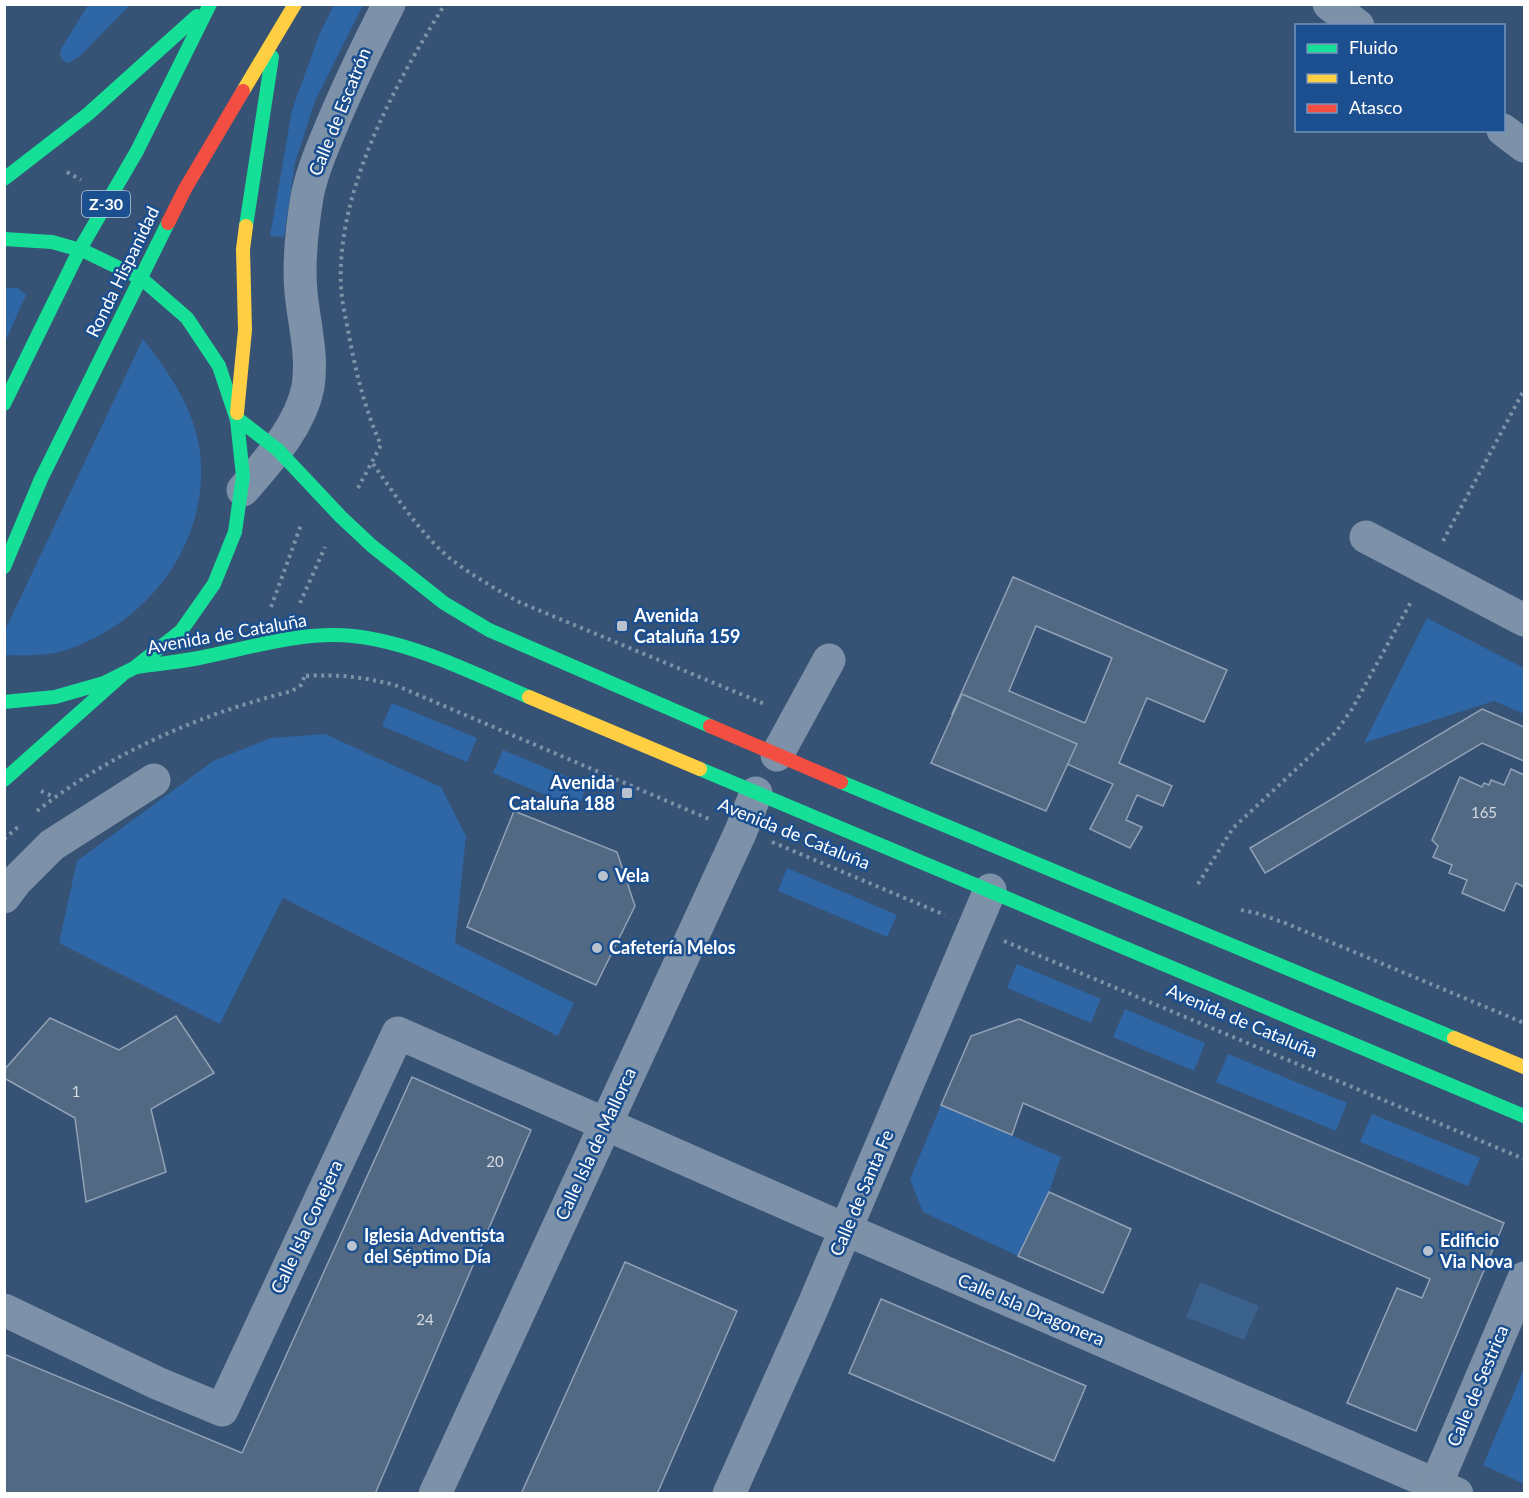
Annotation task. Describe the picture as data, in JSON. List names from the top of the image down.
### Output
{
  "streets": {
    "main road": ["Z-30", "Ronda Hispanidad", "Avenida de Cataluña"],
    "street": [
      "Calle de Escatrón",
      "Calle Isla de Mallorca",
      "Calle de Santa Fe",
      "Calle Isla Conejera",
      "Calle Isla Dragonera",
      "Calle de Sestrica"
    ]
  },
  "crossings": [
    ["Calle de Escatrón", "Avenida de Cataluña"],
    ["Z-30", "Avenida de Cataluña"],
    ["Ronda Hispanidad", "Avenida de Cataluña"],
    ["Avenida de Cataluña", "Calle Isla de Mallorca"],
    ["Avenida de Cataluña", "Calle de Santa Fe"],
    ["Calle Isla de Mallorca", "Calle Isla Conejera"],
    ["Calle Isla de Mallorca", "Calle Isla Dragonera"],
    ["Calle de Santa Fe", "Calle Isla Dragonera"],
    ["Calle Isla Conejera", "Calle Isla Dragonera"],
    ["Calle Isla Dragonera", "Calle de Sestrica"]
  ],
  "places": {
    "transit": ["Avenida Cataluña 159", "Avenida Cataluña 188"],
    "other": [
      "Vela",
      "Cafetería Melos",
      "Iglesia Adventista del Séptimo Día",
      "Edificio Via Nova"
    ]
  },
  "house_numbers": [
    "165",
    "1",
    "20",
    "24"
  ],
  "legend": ["Fluido", "Lento", "Atasco"]
}
